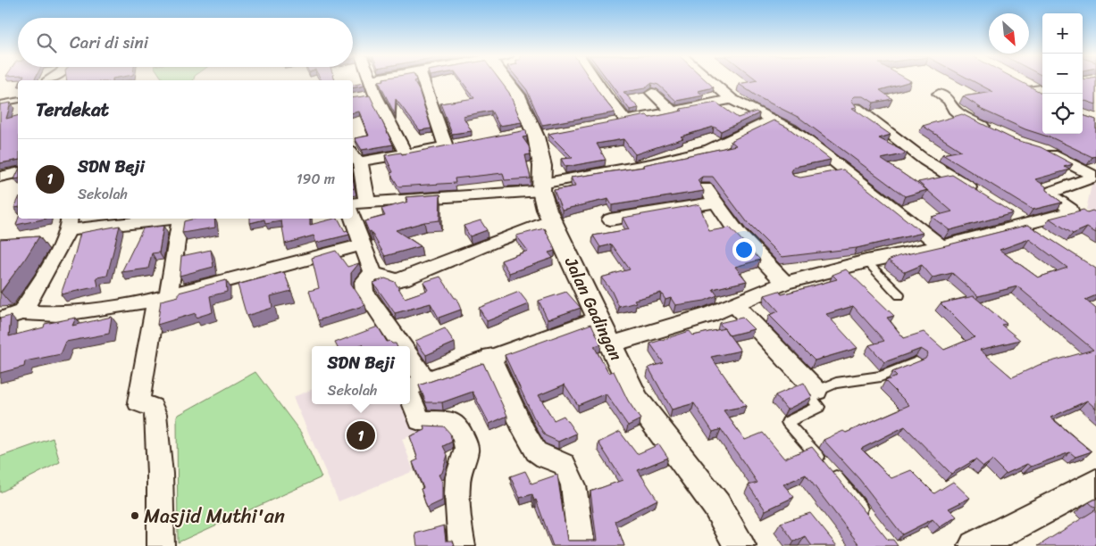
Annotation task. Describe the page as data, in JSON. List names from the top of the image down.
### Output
{
  "streets": {
    "street": ["Jalan Gadingan"]
  },
  "places": ["Masjid Muthi'an"],
  "north": "bottom right",
  "page": {
    "map_buttons": ["+", "−"],
    "search": "Cari di sini",
    "heading": "Terdekat",
    "list": [
      {
        "mark": "1",
        "name": "SDN Beji",
        "note": "Sekolah",
        "value": "190 m"
      }
    ],
    "popup": ["SDN Beji", "Sekolah"],
    "pins": "1"
  }
}
